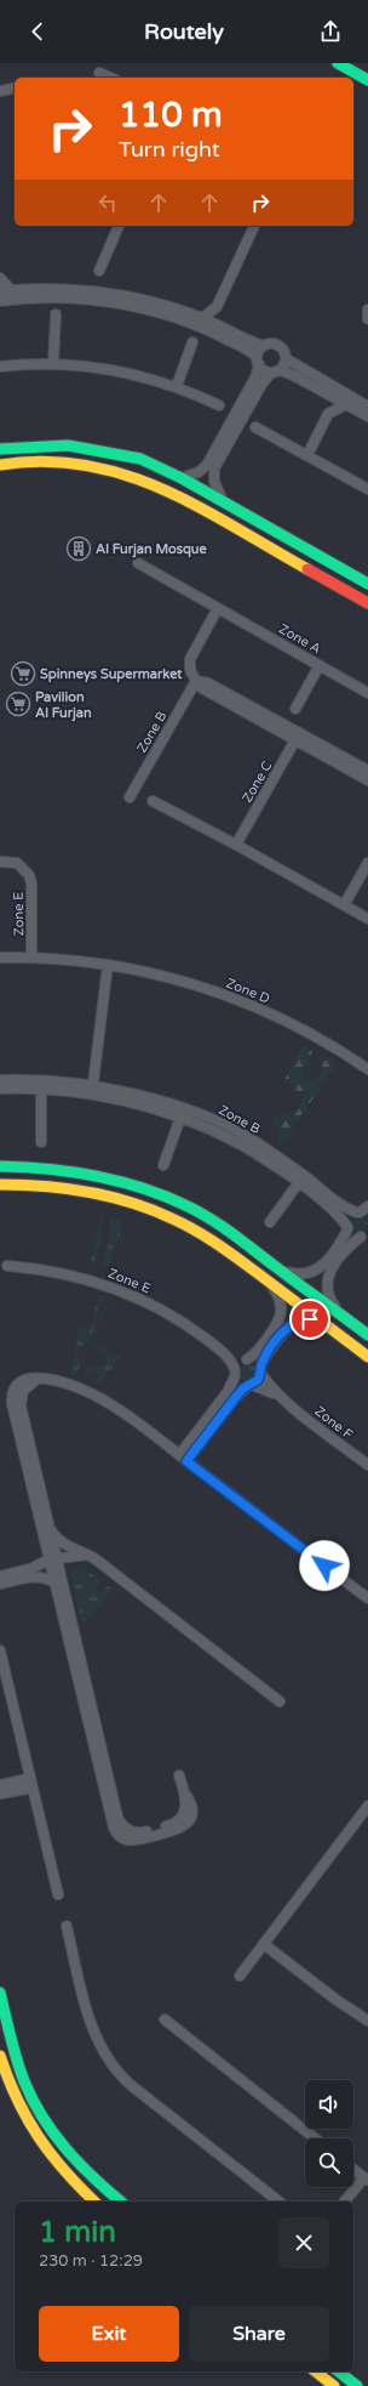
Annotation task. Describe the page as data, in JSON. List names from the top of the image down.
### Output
{
  "streets": {
    "street": [
      "Zone A",
      "Zone B",
      "Zone C",
      "Zone E",
      "Zone D",
      "Zone F"
    ]
  },
  "crossings": [
    ["Zone E", "Zone D"]
  ],
  "places": {
    "building": ["Al Furjan Mosque"],
    "supermarket": ["Spinneys Supermarket", "Pavilion Al Furjan"]
  },
  "page": {
    "header": "Routely",
    "turn": ["110 m", "Turn right"],
    "heading": ["1 min", "230 m · 12:29"],
    "buttons": ["Exit", "Share"]
  }
}
